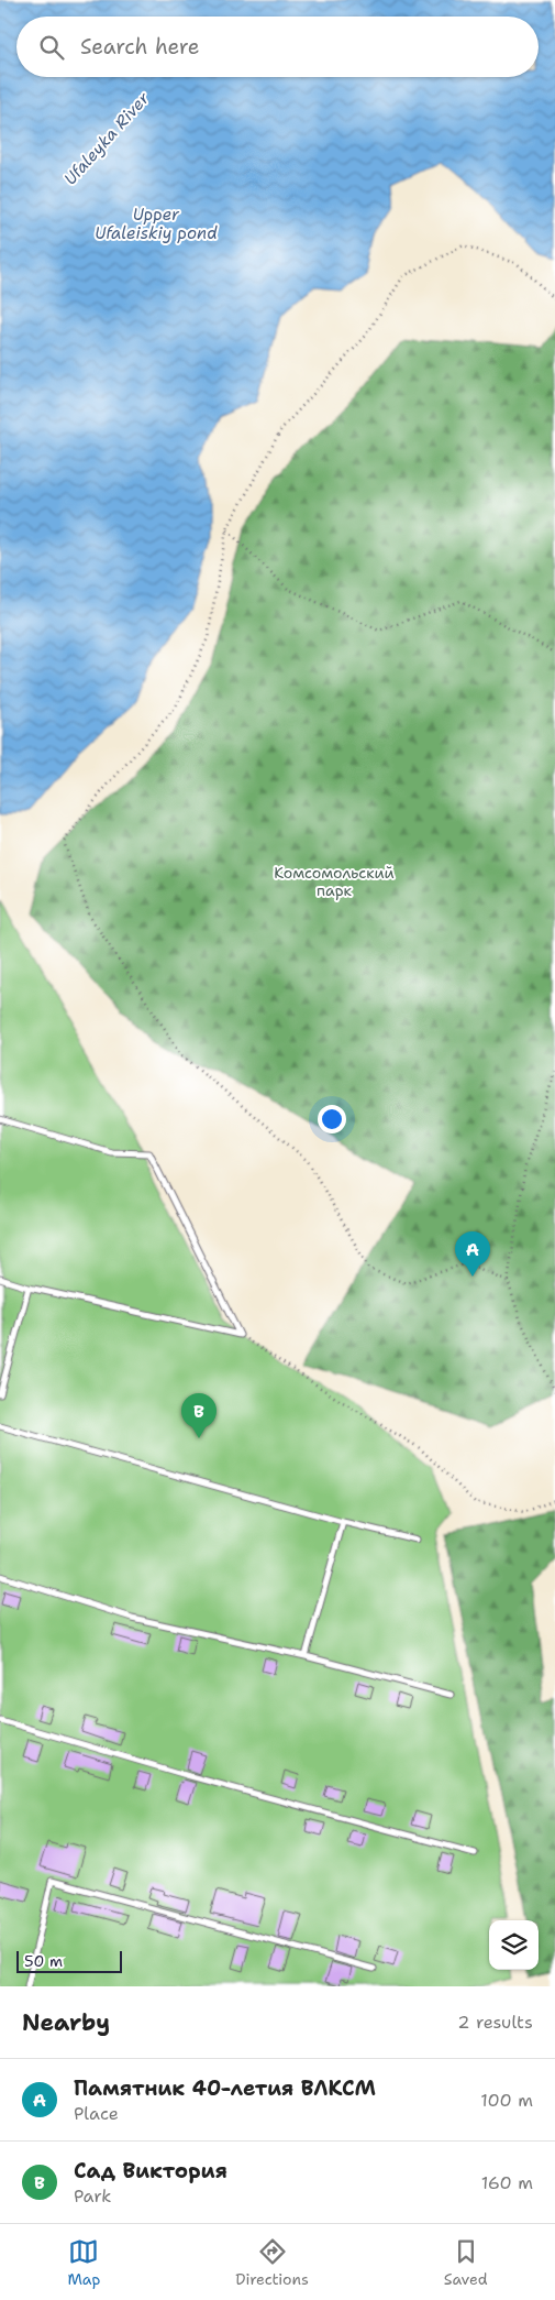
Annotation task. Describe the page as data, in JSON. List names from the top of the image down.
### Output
{
  "water": ["Ufaleyka River", "Upper Ufaleiskiy pond"],
  "parks": ["Комсомольский парк"],
  "scale_bar": "50 m",
  "page": {
    "search": "Search here",
    "pins": ["A", "B"],
    "scale": "50 m",
    "heading": ["Nearby", "2 results"],
    "list": [
      {
        "mark": "A",
        "name": "Памятник 40-летия ВЛКСМ",
        "note": "Place",
        "value": "100 m"
      },
      {
        "mark": "B",
        "name": "Сад Виктория",
        "note": "Park",
        "value": "160 m"
      }
    ],
    "nav": ["Map", "Directions", "Saved"]
  }
}
